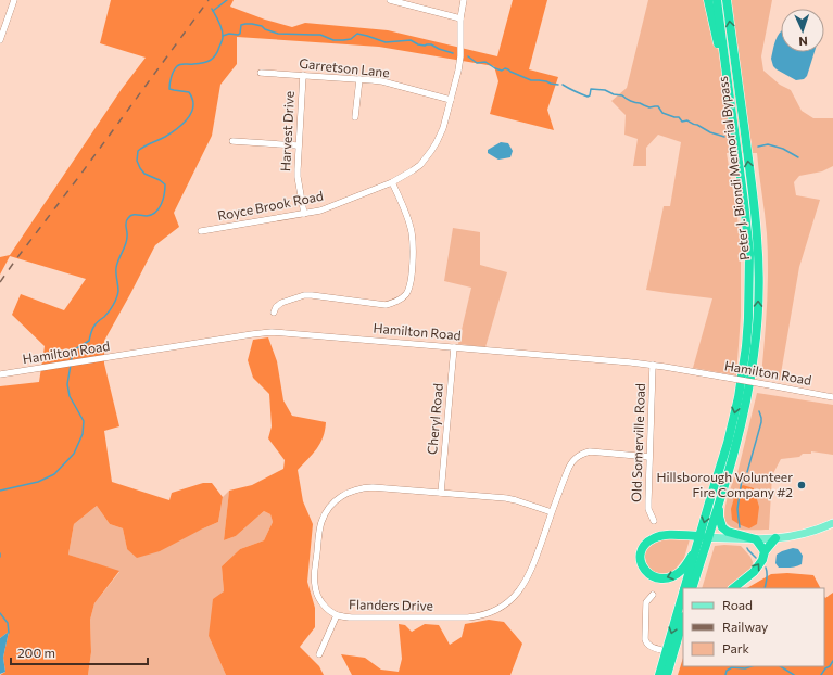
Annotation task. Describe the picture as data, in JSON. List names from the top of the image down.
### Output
{
  "streets": {
    "highway": ["Peter J. Biondi Memorial Bypass"],
    "street": [
      "Garretson Lane",
      "Harvest Drive",
      "Royce Brook Road",
      "Hamilton Road",
      "Cheryl Road",
      "Old Somerville Road",
      "Flanders Drive"
    ]
  },
  "crossings": [
    ["Garretson Lane", "Harvest Drive"],
    ["Garretson Lane", "Royce Brook Road"],
    ["Harvest Drive", "Royce Brook Road"],
    ["Hamilton Road", "Cheryl Road"],
    ["Hamilton Road", "Old Somerville Road"],
    ["Cheryl Road", "Flanders Drive"],
    ["Old Somerville Road", "Flanders Drive"]
  ],
  "places": ["Hillsborough Volunteer Fire Company #2"],
  "legend": ["Road", "Railway", "Park"],
  "scale_bar": "200 m",
  "north": "bottom"
}
